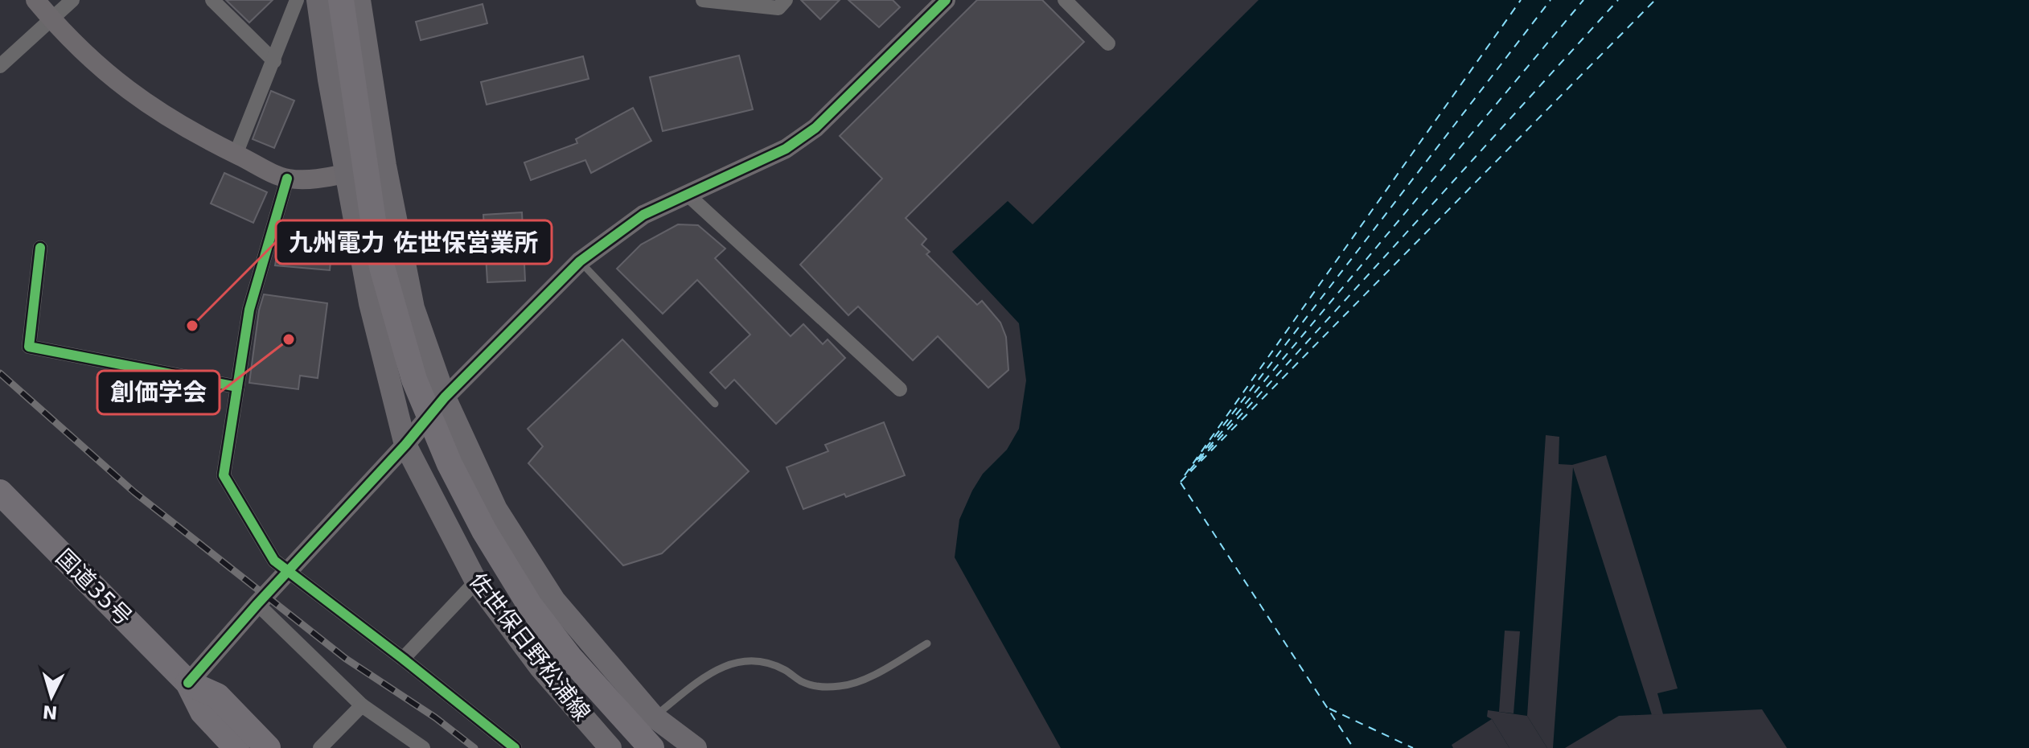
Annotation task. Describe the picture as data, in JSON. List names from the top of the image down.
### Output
{
  "streets": {
    "highway": ["国道35号"],
    "main road": ["佐世保日野松浦線"]
  },
  "places": ["九州電力 佐世保営業所", "創価学会"],
  "north": "bottom"
}
